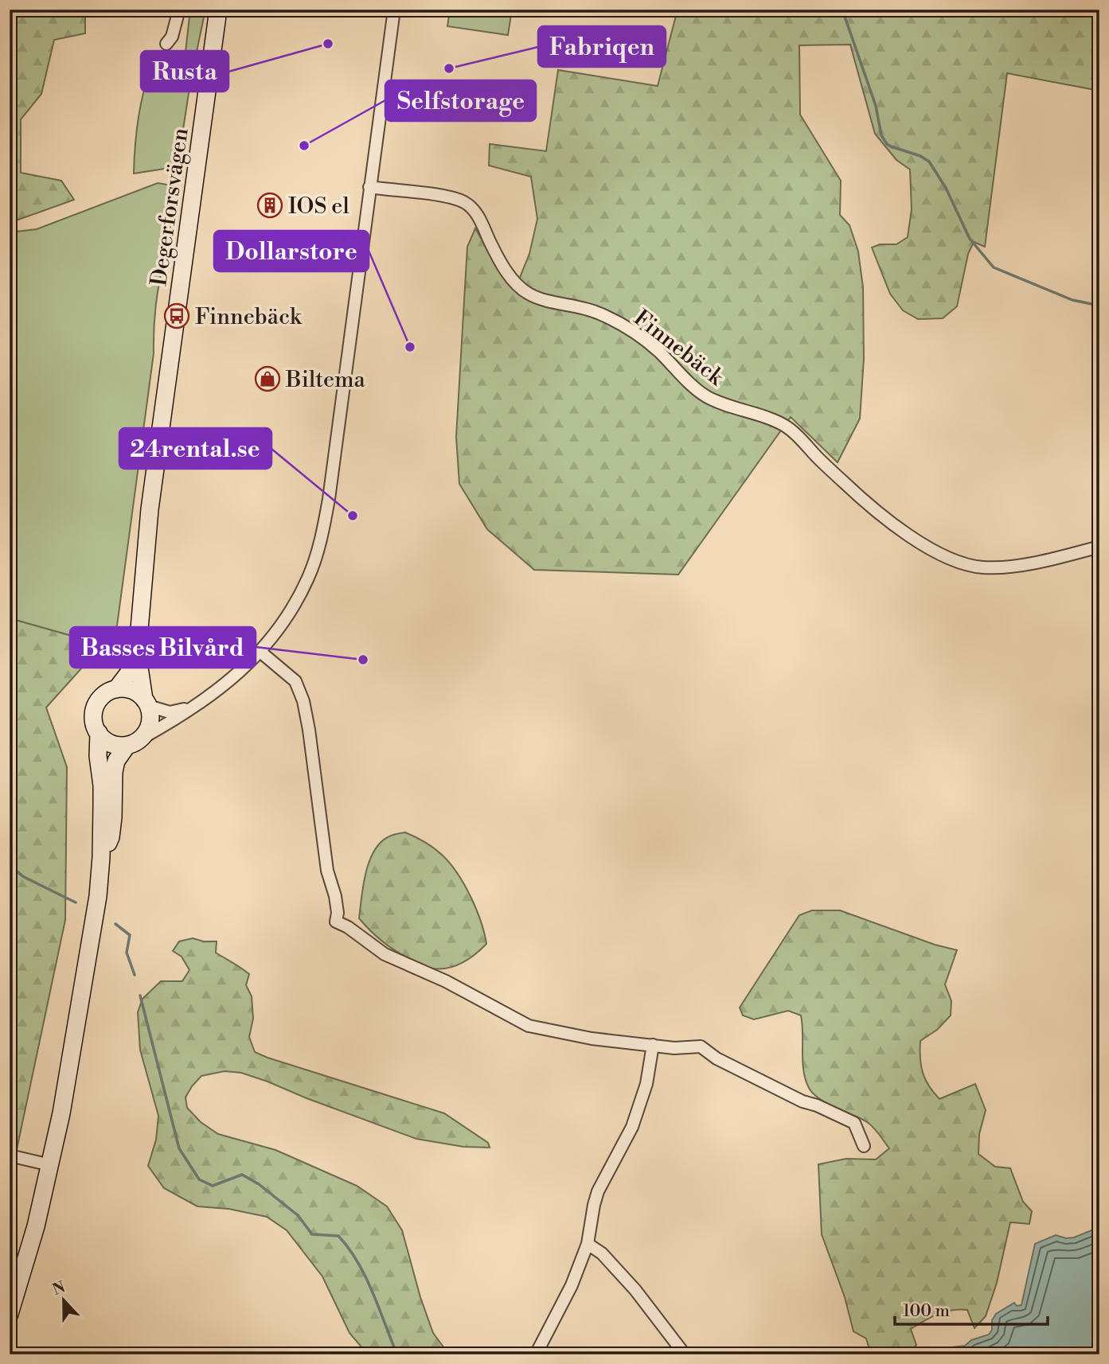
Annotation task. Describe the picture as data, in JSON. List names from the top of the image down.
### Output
{
  "streets": {
    "main road": ["Degerforsvägen"],
    "street": ["Finnebäck"]
  },
  "places": {
    "other": [
      "Rusta",
      "Fabriqen",
      "Selfstorage",
      "Dollarstore",
      "24rental.se",
      "Basses Bilvård"
    ],
    "building": ["IOS el"],
    "bus stop": ["Finnebäck"],
    "shop": ["Biltema"]
  },
  "scale_bar": "100 m",
  "north": "top"
}
